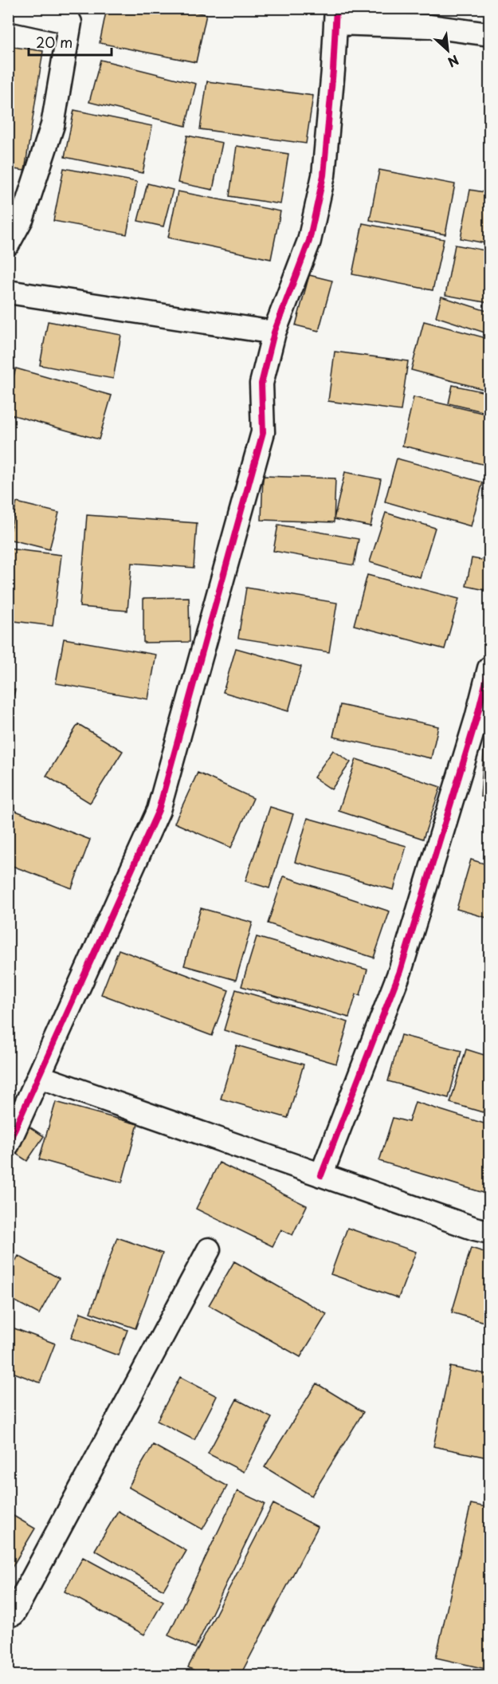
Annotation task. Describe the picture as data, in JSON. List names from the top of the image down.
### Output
{
  "scale_bar": "20 m",
  "north": "bottom right"
}
